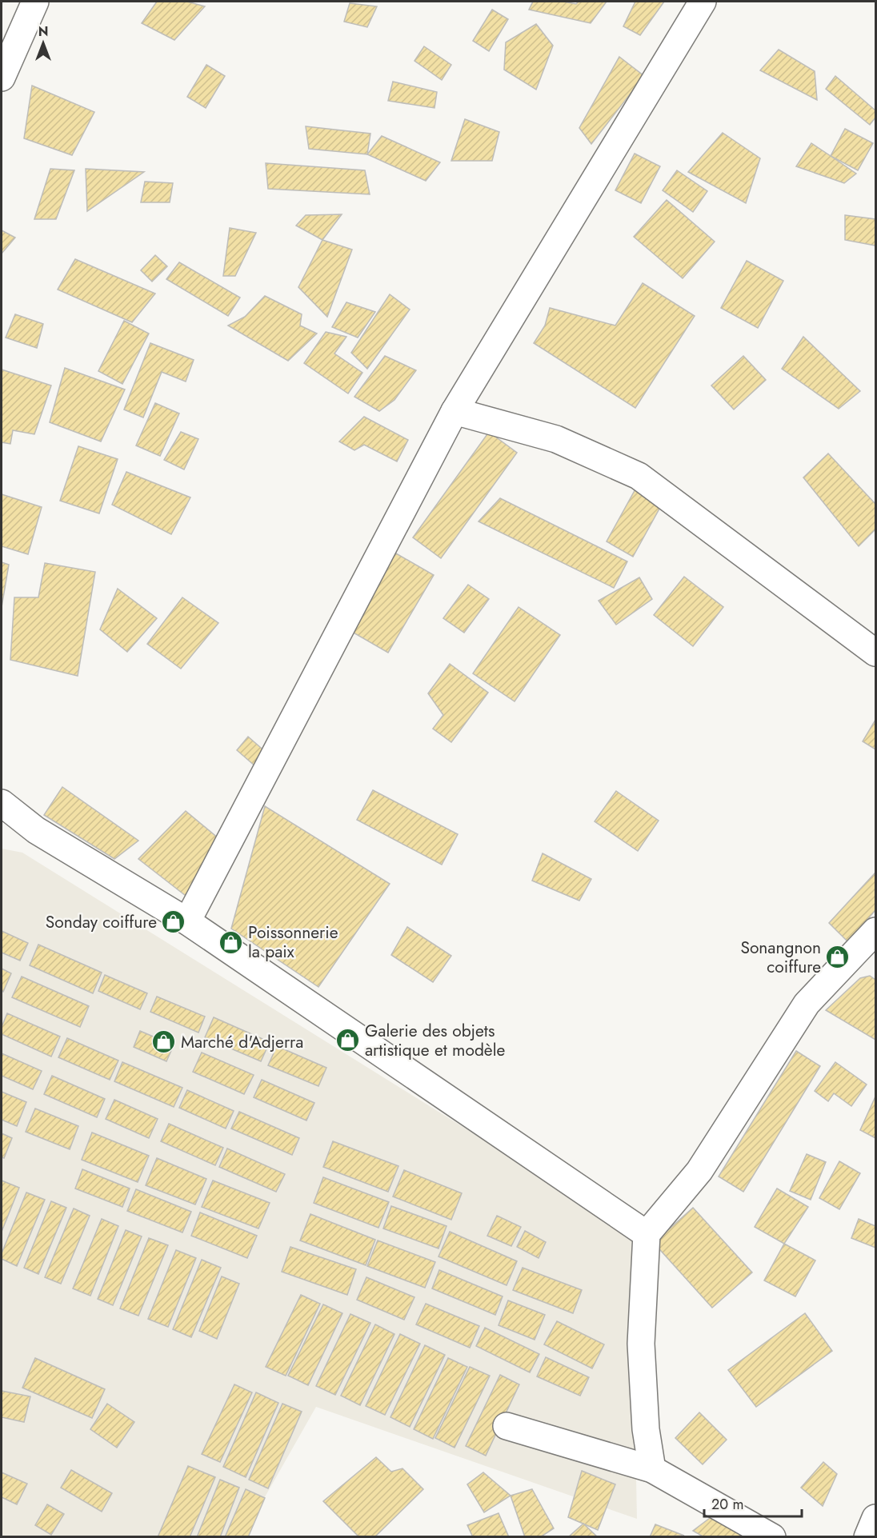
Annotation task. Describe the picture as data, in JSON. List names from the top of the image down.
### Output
{
  "places": {
    "shop": [
      "Sonday coiffure",
      "Poissonnerie la paix",
      "Sonangnon coiffure",
      "Galerie des objets artistique et modèle",
      "Marché d'Adjerra"
    ]
  },
  "scale_bar": "20 m",
  "north": "top"
}
